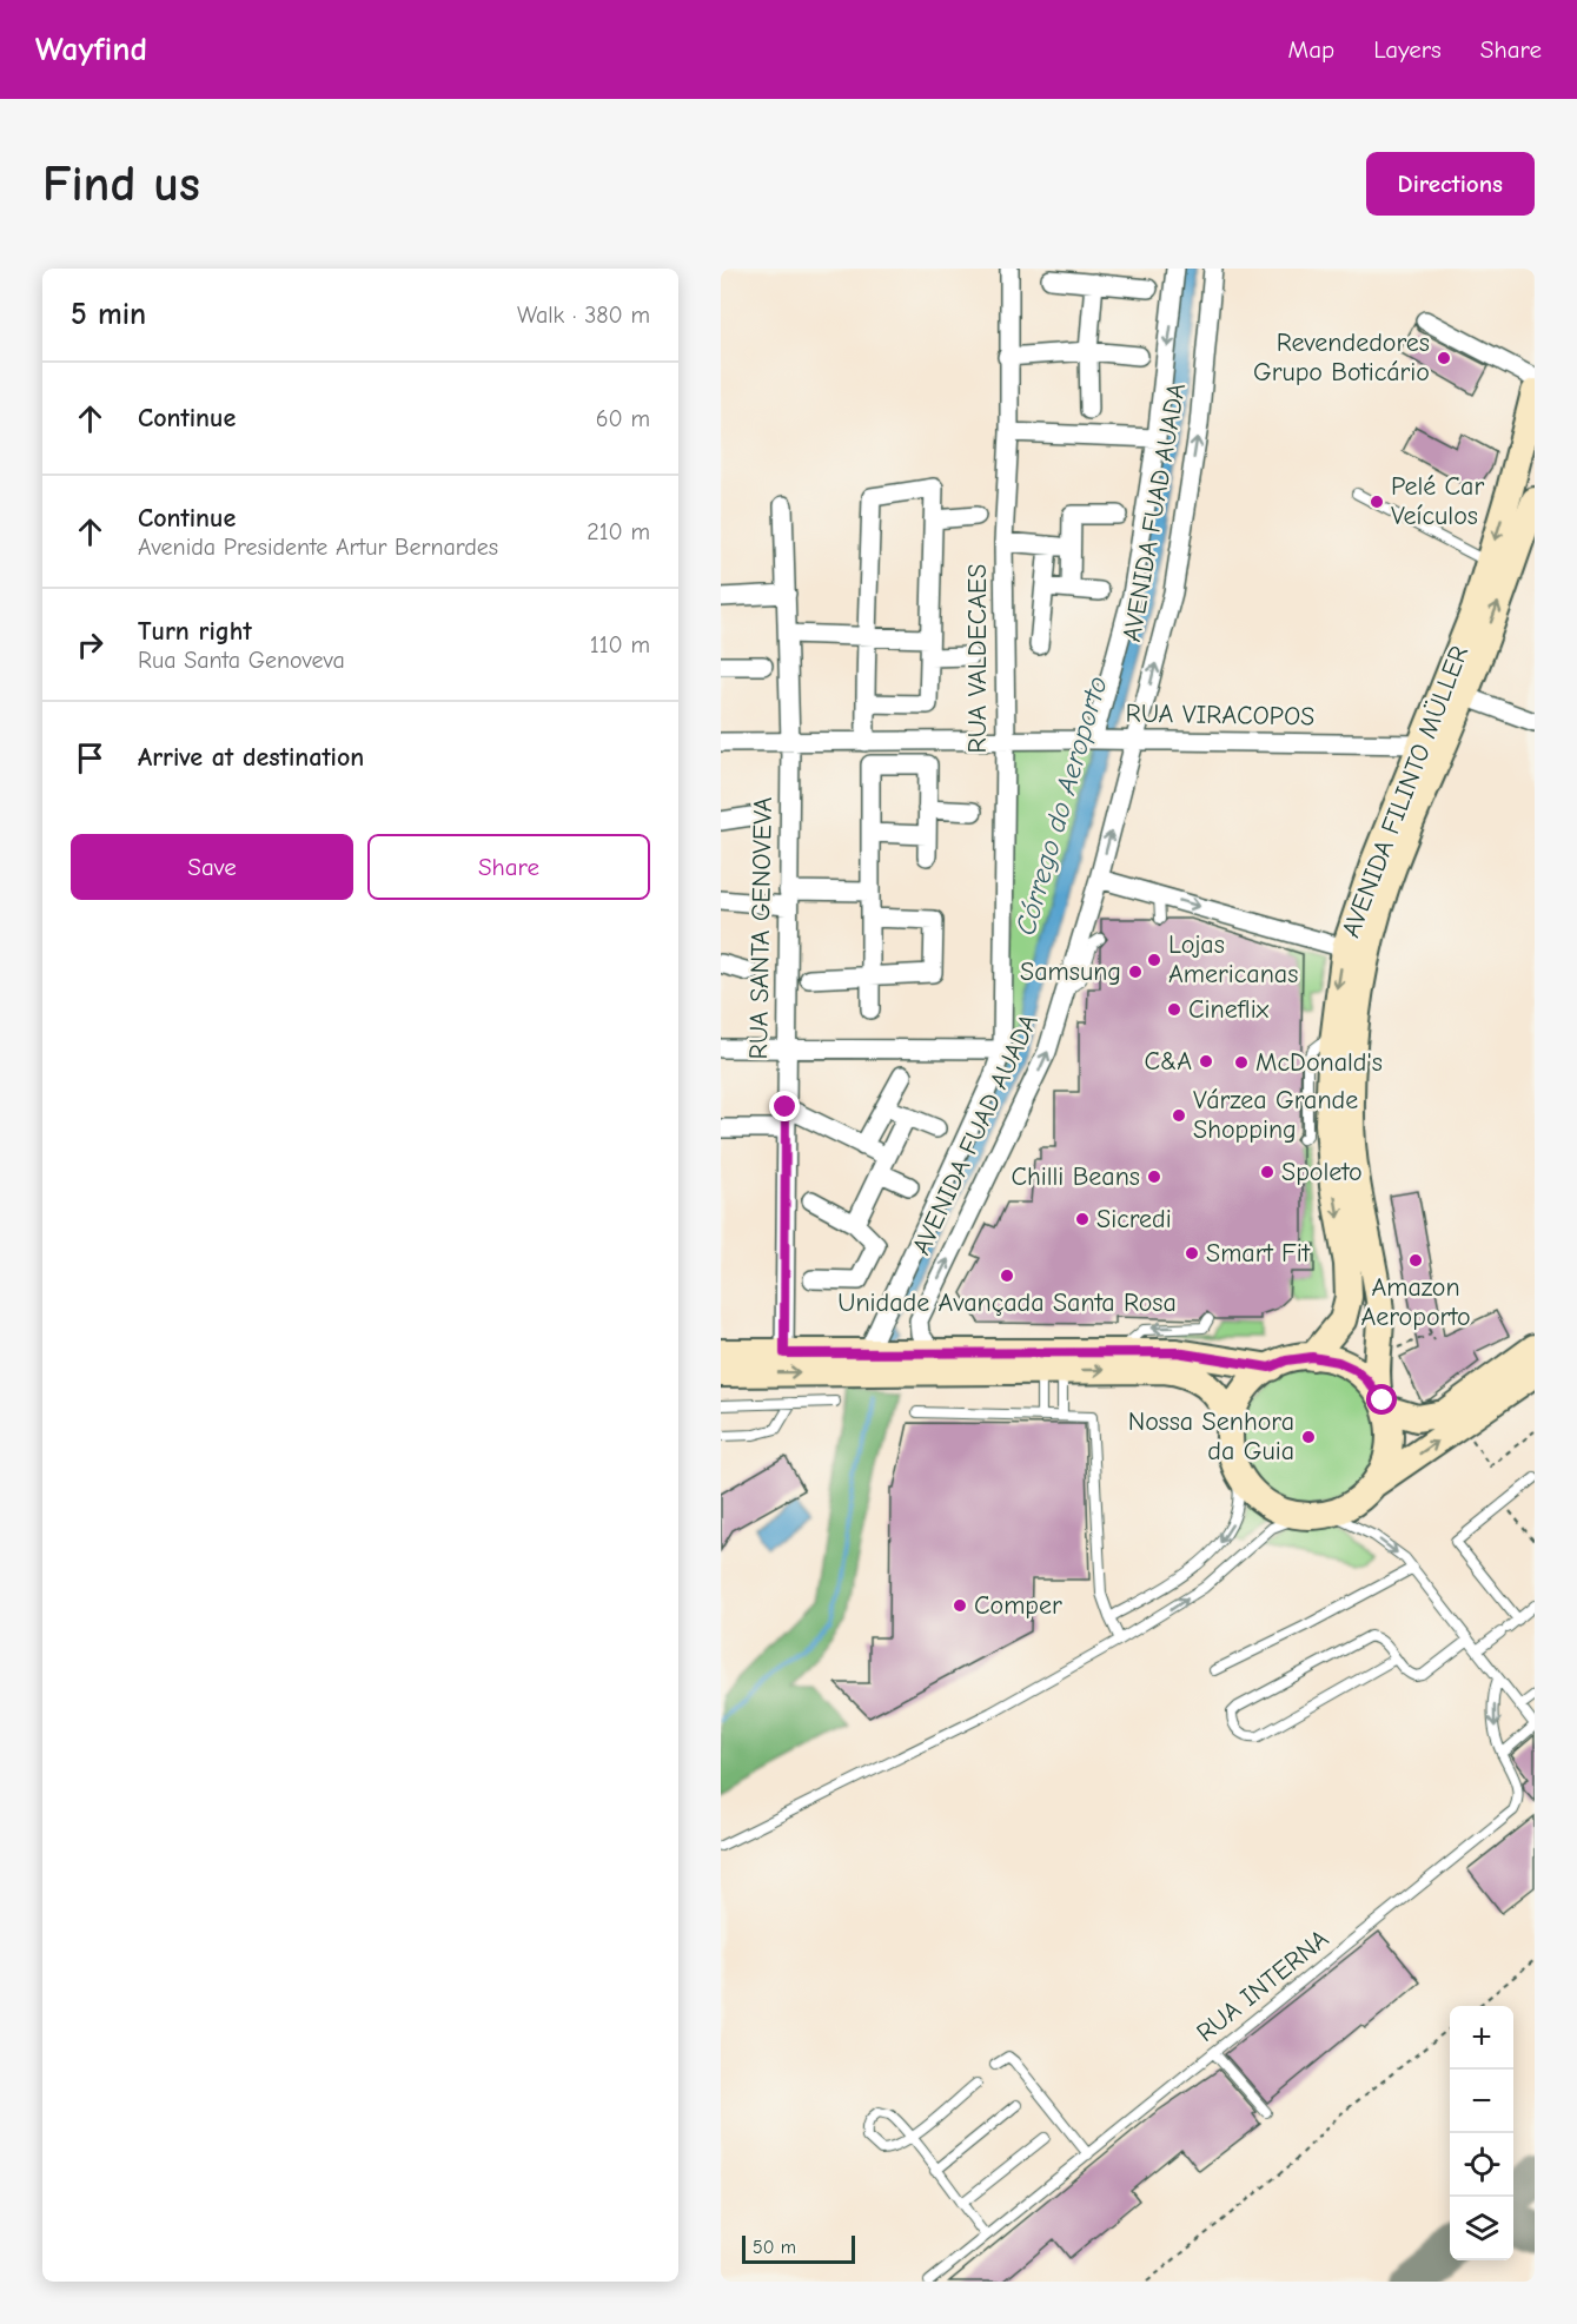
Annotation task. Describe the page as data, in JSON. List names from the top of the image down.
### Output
{
  "streets": {
    "main road": ["AVENIDA FILINTO MÜLLER"],
    "street": [
      "AVENIDA FUAD AUADA",
      "RUA VALDECAES",
      "RUA VIRACOPOS",
      "RUA SANTA GENOVEVA"
    ],
    "lane": ["RUA INTERNA"]
  },
  "crossings": [
    ["AVENIDA FUAD AUADA", "RUA VALDECAES"],
    ["AVENIDA FUAD AUADA", "RUA VIRACOPOS"],
    ["RUA VALDECAES", "RUA VIRACOPOS"],
    ["RUA VIRACOPOS", "AVENIDA FILINTO MÜLLER"],
    ["RUA VIRACOPOS", "RUA SANTA GENOVEVA"]
  ],
  "water": ["Córrego do Aeroporto"],
  "places": [
    "Revendedores Grupo Boticário",
    "Pelé Car Veículos",
    "Lojas Americanas",
    "Samsung",
    "Cineflix",
    "C&A",
    "McDonald's",
    "Várzea Grande Shopping",
    "Spoleto",
    "Chilli Beans",
    "Sicredi",
    "Smart Fit",
    "Amazon Aeroporto",
    "Unidade Avançada Santa Rosa",
    "Nossa Senhora da Guia",
    "Comper"
  ],
  "scale_bar": "50 m",
  "page": {
    "header": "Wayfind",
    "nav": ["Map", "Layers", "Share"],
    "buttons": [
      "Directions",
      ["Save", "Share"]
    ],
    "title": "Find us",
    "heading": ["5 min", "Walk · 380 m"],
    "list": [
      ["Continue", "60 m"],
      ["Continue", "Avenida Presidente Artur Bernardes", "210 m"],
      ["Turn right", "Rua Santa Genoveva", "110 m"],
      "Arrive at destination"
    ],
    "map_buttons": ["+", "−"],
    "scale": "50 m"
  }
}
